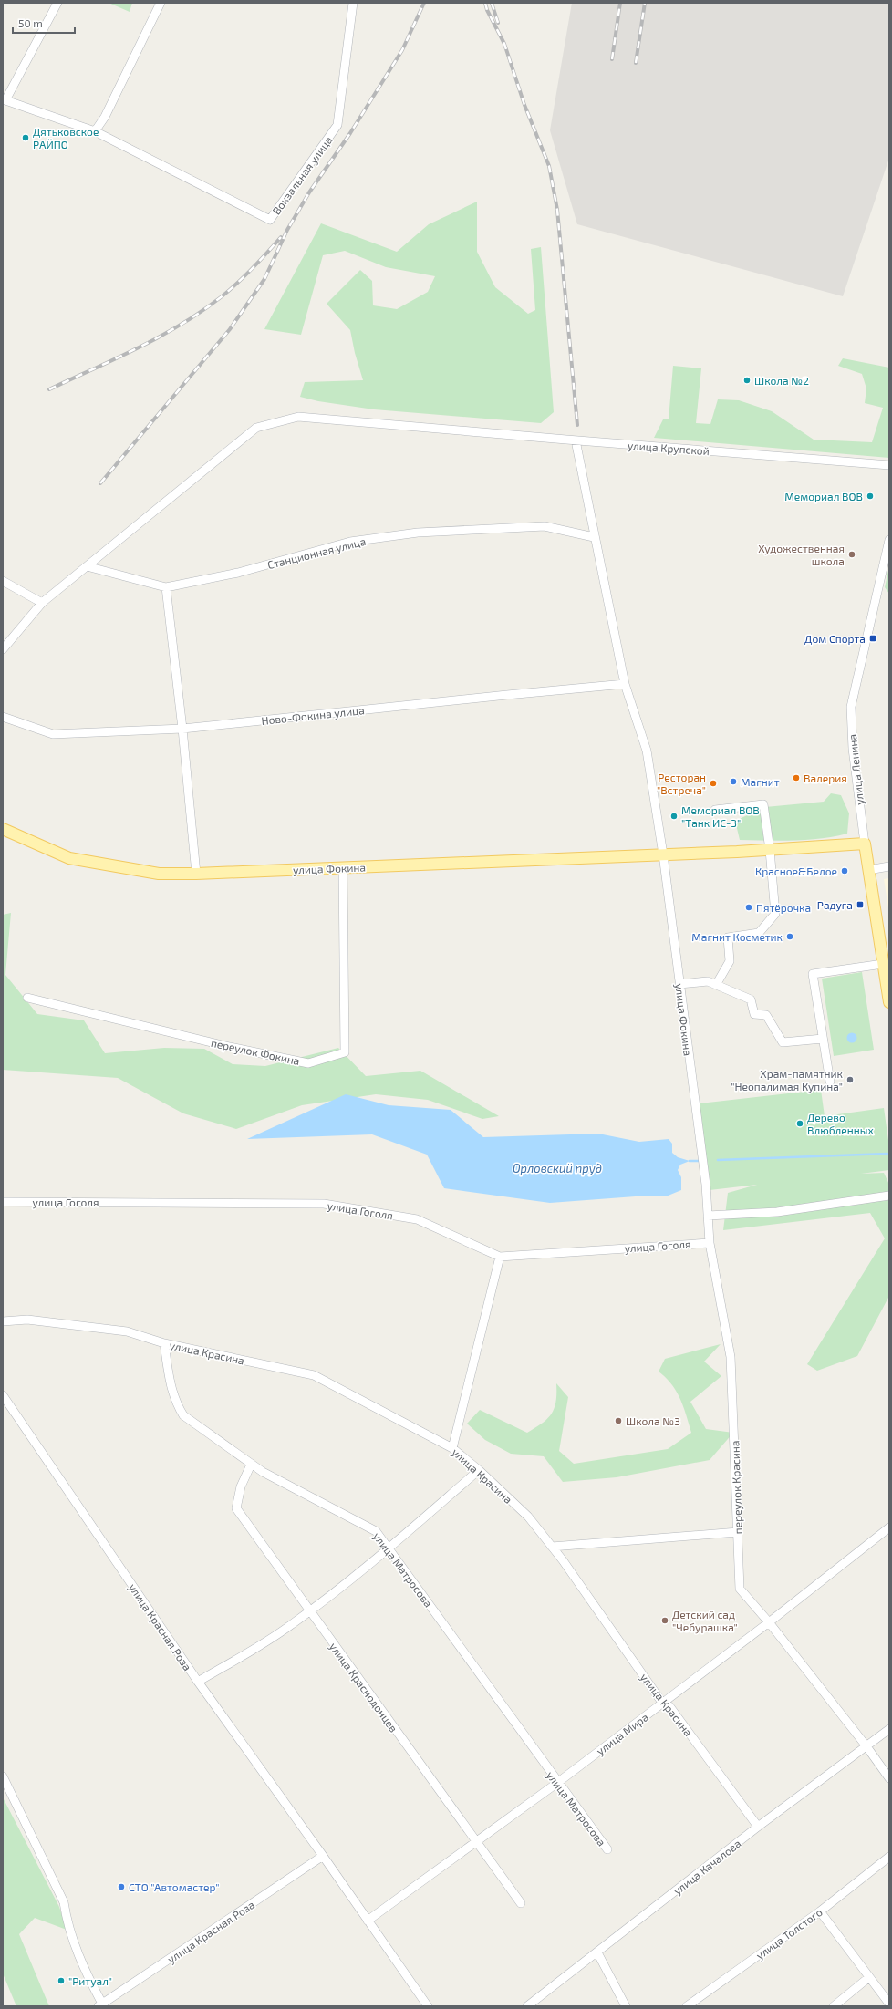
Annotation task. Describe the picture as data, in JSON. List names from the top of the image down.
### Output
{
  "streets": {
    "main road": ["улица Ленина", "улица Фокина"],
    "street": [
      "Вокзальная улица",
      "улица Крупской",
      "Станционная улица",
      "Ново-Фокина улица",
      "переулок Фокина",
      "улица Гоголя",
      "улица Красина",
      "переулок Красина",
      "улица Матросова",
      "улица Красная Роза",
      "улица Краснодонцев",
      "улица Мира",
      "улица Качалова",
      "улица Толстого"
    ]
  },
  "crossings": [
    ["улица Крупской", "Станционная улица"],
    ["улица Ленина", "улица Фокина"],
    ["улица Фокина", "переулок Фокина"],
    ["улица Фокина", "переулок Красина"],
    ["улица Гоголя", "переулок Красина"],
    ["улица Красина", "улица Матросова"],
    ["улица Красина", "улица Мира"],
    ["улица Красина", "улица Качалова"],
    ["переулок Красина", "улица Мира"],
    ["переулок Красина", "улица Качалова"],
    ["улица Матросова", "улица Краснодонцев"],
    ["улица Матросова", "улица Мира"],
    ["улица Красная Роза", "улица Мира"],
    ["улица Краснодонцев", "улица Мира"]
  ],
  "water": ["Орловский пруд"],
  "places": {
    "other": [
      "Дятьковское РАЙПО",
      "Школа №2",
      "Мемориал ВОВ",
      "Художественная школа",
      "Валерия",
      "Магнит",
      "Ресторан \"Встреча\"",
      "Мемориал ВОВ \"Танк ИС-3\"",
      "Красное&Белое",
      "Пятёрочка",
      "Магнит Косметик",
      "Храм-памятник \"Неопалимая Купина\"",
      "Дерево Влюбленных",
      "Школа №3",
      "Детский сад \"Чебурашка\"",
      "СТО \"Автомастер\"",
      "\"Ритуал\""
    ],
    "transit": ["Дом Спорта", "Радуга"]
  },
  "scale_bar": "50 m"
}
